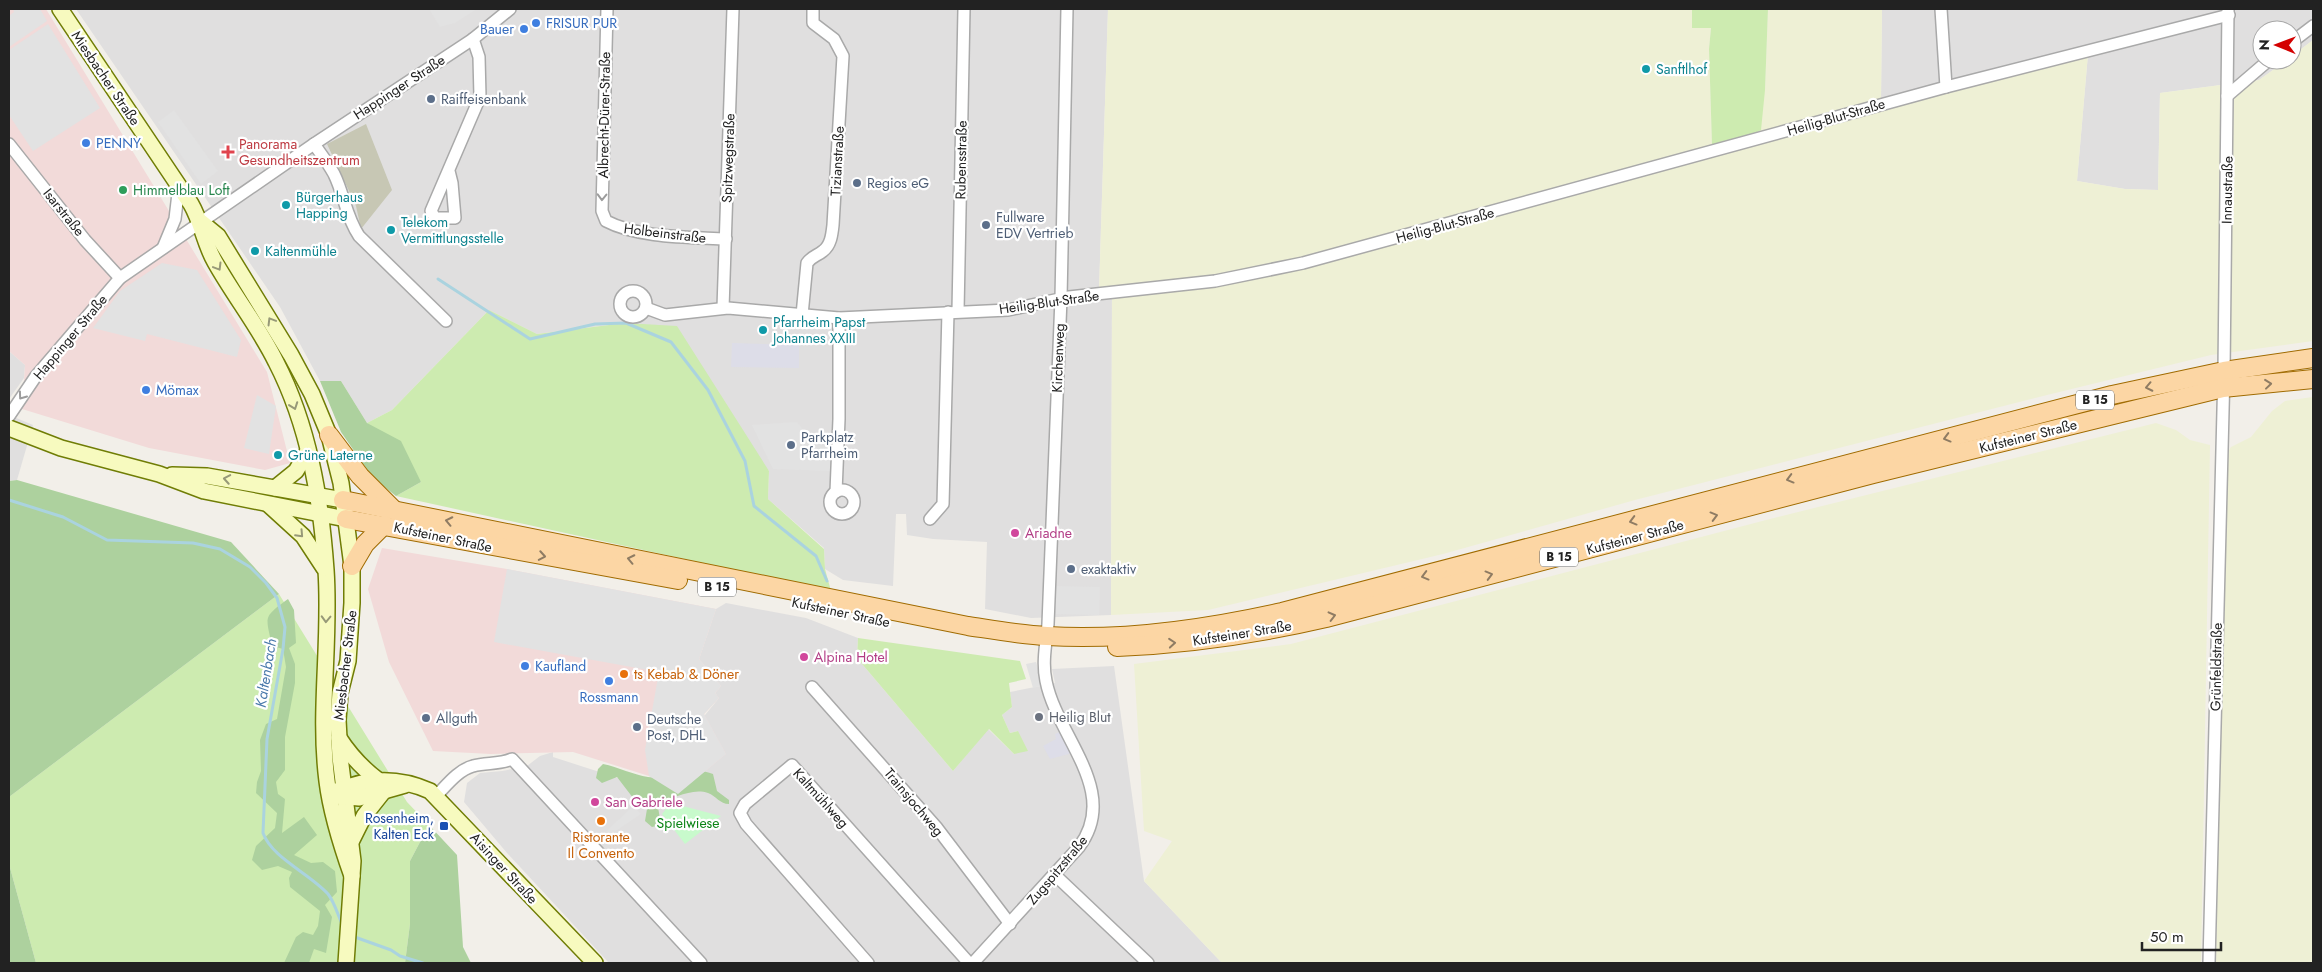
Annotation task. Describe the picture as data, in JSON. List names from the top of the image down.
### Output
{
  "streets": {
    "main road": [
      "Miesbacher Straße",
      "B 15",
      "Kufsteiner Straße",
      "Aisinger Straße"
    ],
    "street": [
      "Happinger Straße",
      "Albrecht-Dürer-Straße",
      "Heilig-Blut-Straße",
      "Spitzwegstraße",
      "Rubensstraße",
      "Tizianstraße",
      "Innaustraße",
      "Isarstraße",
      "Holbeinstraße",
      "Kirchenweg",
      "Grünfeldstraße",
      "Kaltmühlweg",
      "Trainsjochweg",
      "Zugspitzstraße"
    ]
  },
  "crossings": [
    ["Miesbacher Straße", "Happinger Straße"],
    ["Miesbacher Straße", "Kufsteiner Straße"],
    ["Miesbacher Straße", "Aisinger Straße"],
    ["Happinger Straße", "Isarstraße"],
    ["Albrecht-Dürer-Straße", "Holbeinstraße"],
    ["Heilig-Blut-Straße", "Spitzwegstraße"],
    ["Heilig-Blut-Straße", "Rubensstraße"],
    ["Heilig-Blut-Straße", "Tizianstraße"],
    ["Heilig-Blut-Straße", "Innaustraße"],
    ["Heilig-Blut-Straße", "Kirchenweg"],
    ["Spitzwegstraße", "Holbeinstraße"],
    ["Innaustraße", "Kufsteiner Straße"],
    ["Innaustraße", "Grünfeldstraße"],
    ["Kirchenweg", "Kufsteiner Straße"],
    ["Kirchenweg", "Zugspitzstraße"],
    ["Kufsteiner Straße", "Grünfeldstraße"],
    ["Kufsteiner Straße", "Zugspitzstraße"],
    ["Kaltmühlweg", "Zugspitzstraße"],
    ["Trainsjochweg", "Zugspitzstraße"]
  ],
  "one_way": ["Albrecht-Dürer-Straße"],
  "water": ["Kaltenbach"],
  "parks": ["Spielwiese"],
  "places": {
    "other": [
      "FRISUR PUR",
      "Bauer",
      "Sanftlhof",
      "Raiffeisenbank",
      "PENNY",
      "Regios eG",
      "Himmelblau Loft",
      "Bürgerhaus Happing",
      "Fullware EDV Vertrieb",
      "Telekom Vermittlungsstelle",
      "Kaltenmühle",
      "Pfarrheim Papst Johannes XXIII",
      "Mömax",
      "Parkplatz Pfarrheim",
      "Grüne Laterne",
      "Ariadne",
      "exaktaktiv",
      "Alpina Hotel",
      "Kaufland",
      "ts Kebab & Döner",
      "Rossmann",
      "Heilig Blut",
      "Allguth",
      "Deutsche Post, DHL",
      "San Gabriele",
      "Ristorante Il Convento"
    ],
    "health": ["Panorama Gesundheitszentrum"],
    "transit": ["Rosenheim, Kalten Eck"]
  },
  "scale_bar": "50 m",
  "north": "left"
}
